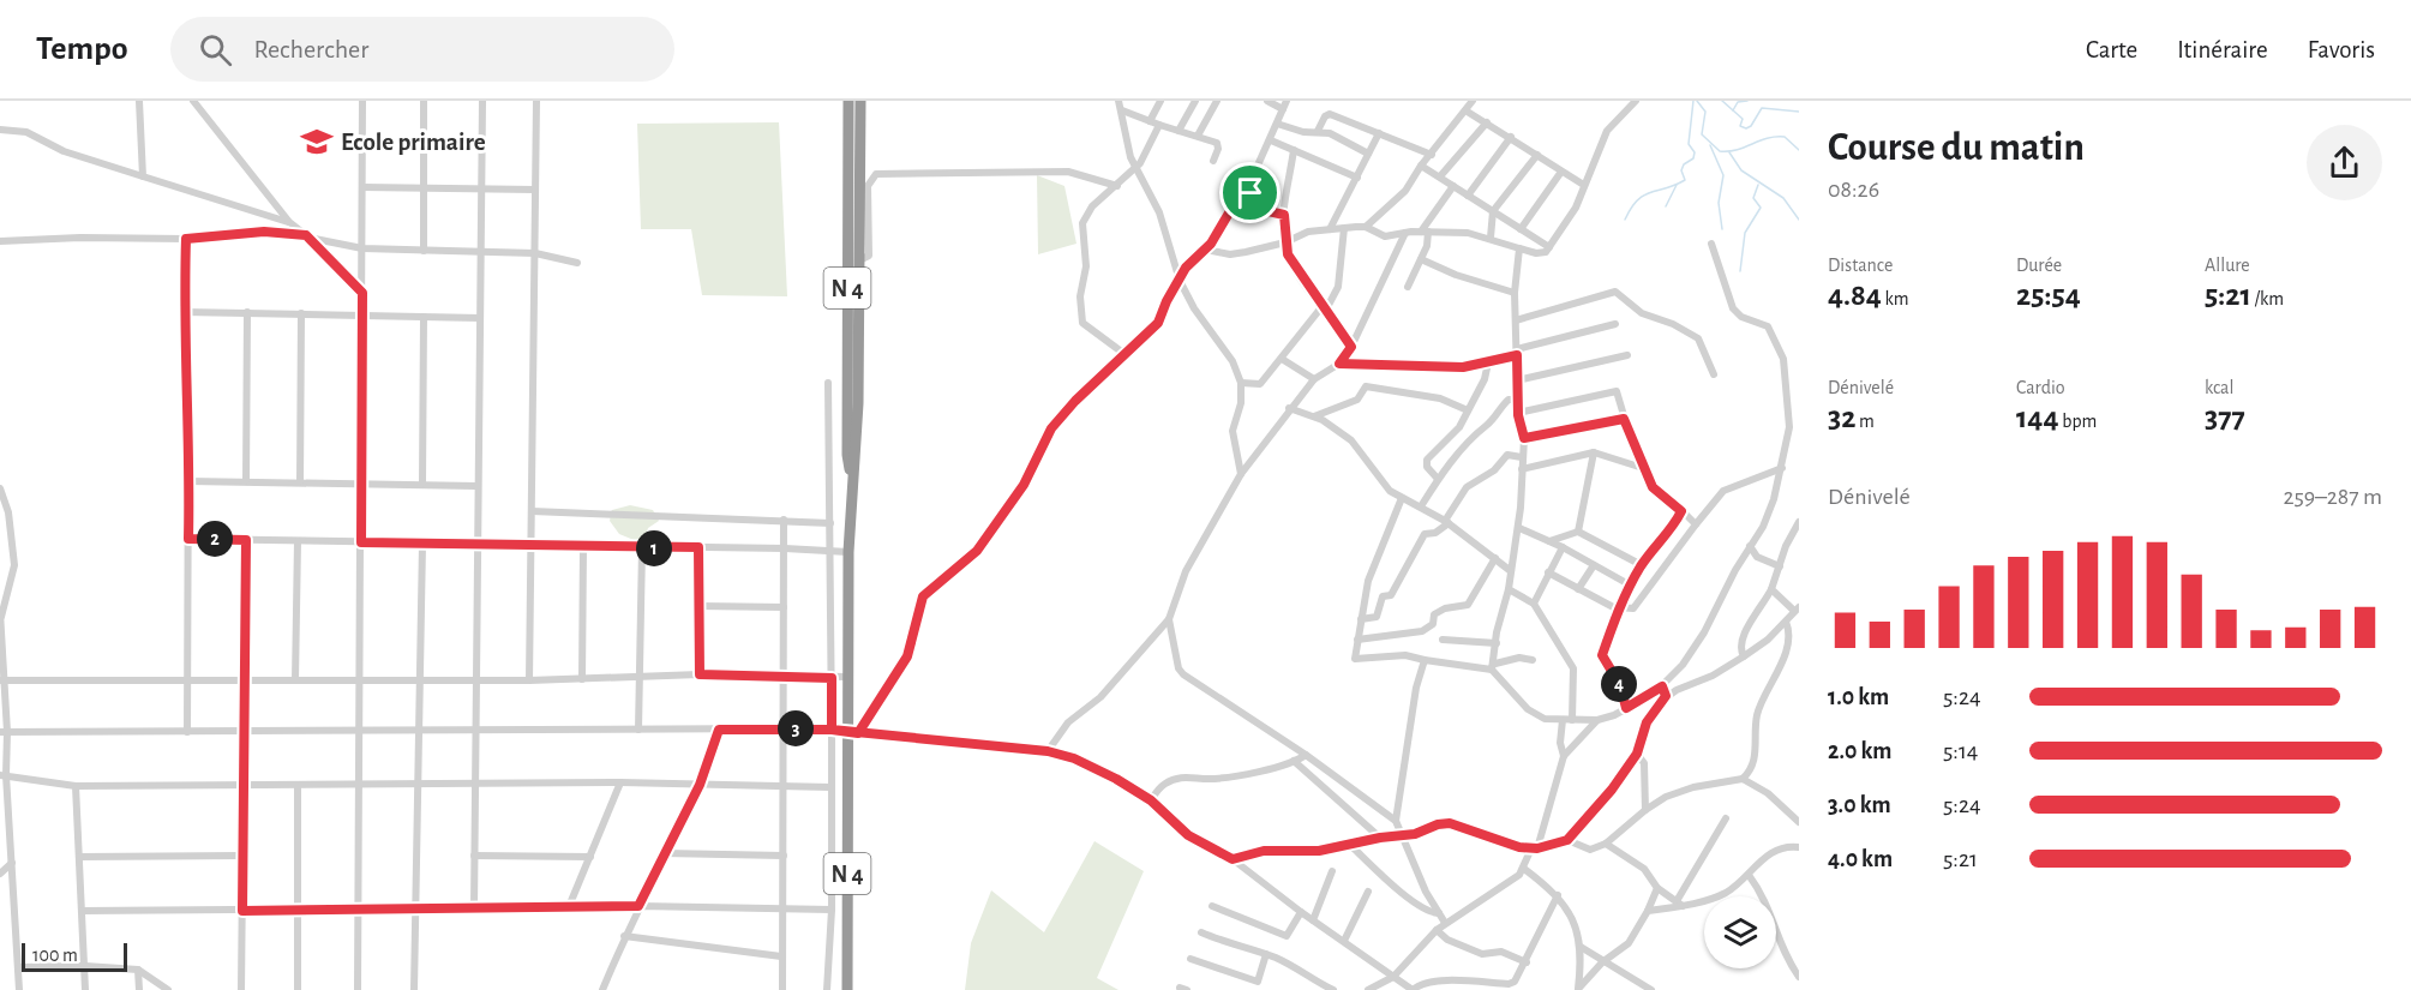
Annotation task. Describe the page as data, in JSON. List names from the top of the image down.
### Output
{
  "streets": {
    "highway": ["N 4"]
  },
  "places": {
    "school or university": ["Ecole primaire"]
  },
  "scale_bar": "100 m",
  "page": {
    "header": "Tempo",
    "search": "Rechercher",
    "nav": ["Carte", "Itinéraire", "Favoris"],
    "heading": ["Course du matin", "08:26"],
    "stats": [
      ["Distance", "4.84 km"],
      ["Durée", "25:54"],
      ["Allure", "5:21 /km"],
      ["Dénivelé", "32 m"],
      ["Cardio", "144 bpm"],
      ["kcal", "377"]
    ],
    "chart": ["Dénivelé", "259–287 m"],
    "pins": [
      "2",
      "1",
      "4",
      "3"
    ],
    "list": [
      {
        "name": "1.0 km",
        "note": "5:24"
      },
      {
        "name": "2.0 km",
        "note": "5:14"
      },
      {
        "name": "3.0 km",
        "note": "5:24"
      },
      {
        "name": "4.0 km",
        "note": "5:21"
      }
    ],
    "scale": "100 m"
  }
}
